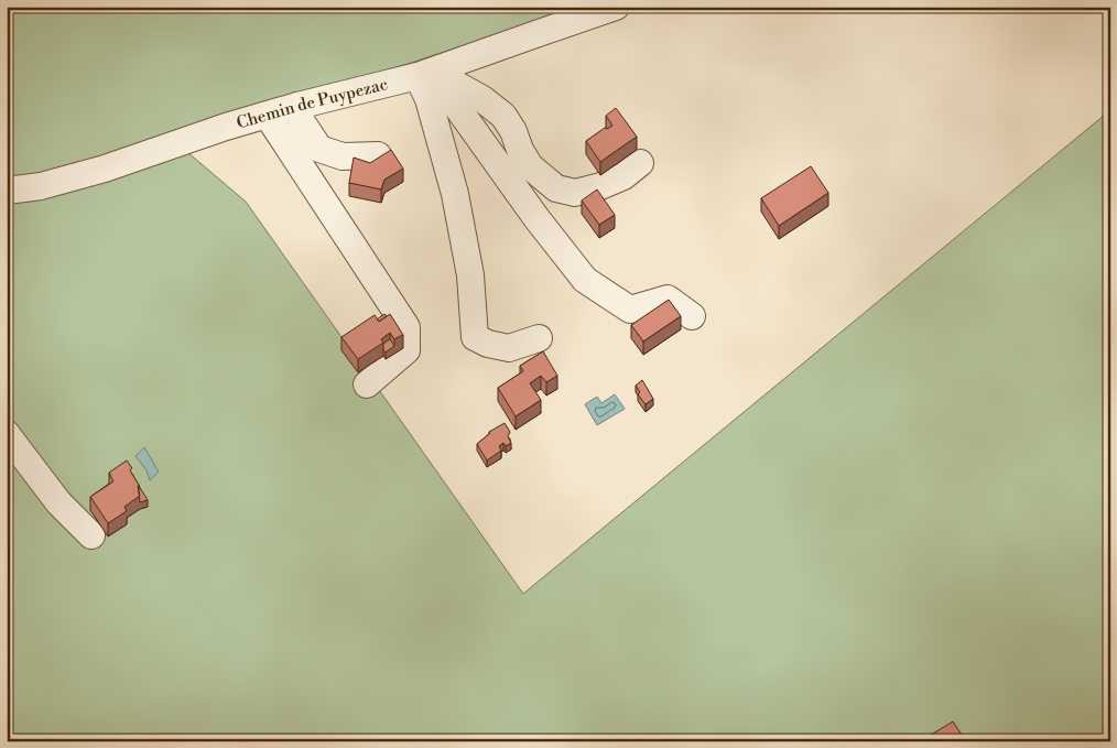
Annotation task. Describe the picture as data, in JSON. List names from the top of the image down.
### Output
{
  "streets": {
    "street": ["Chemin de Puypezac"]
  }
}
